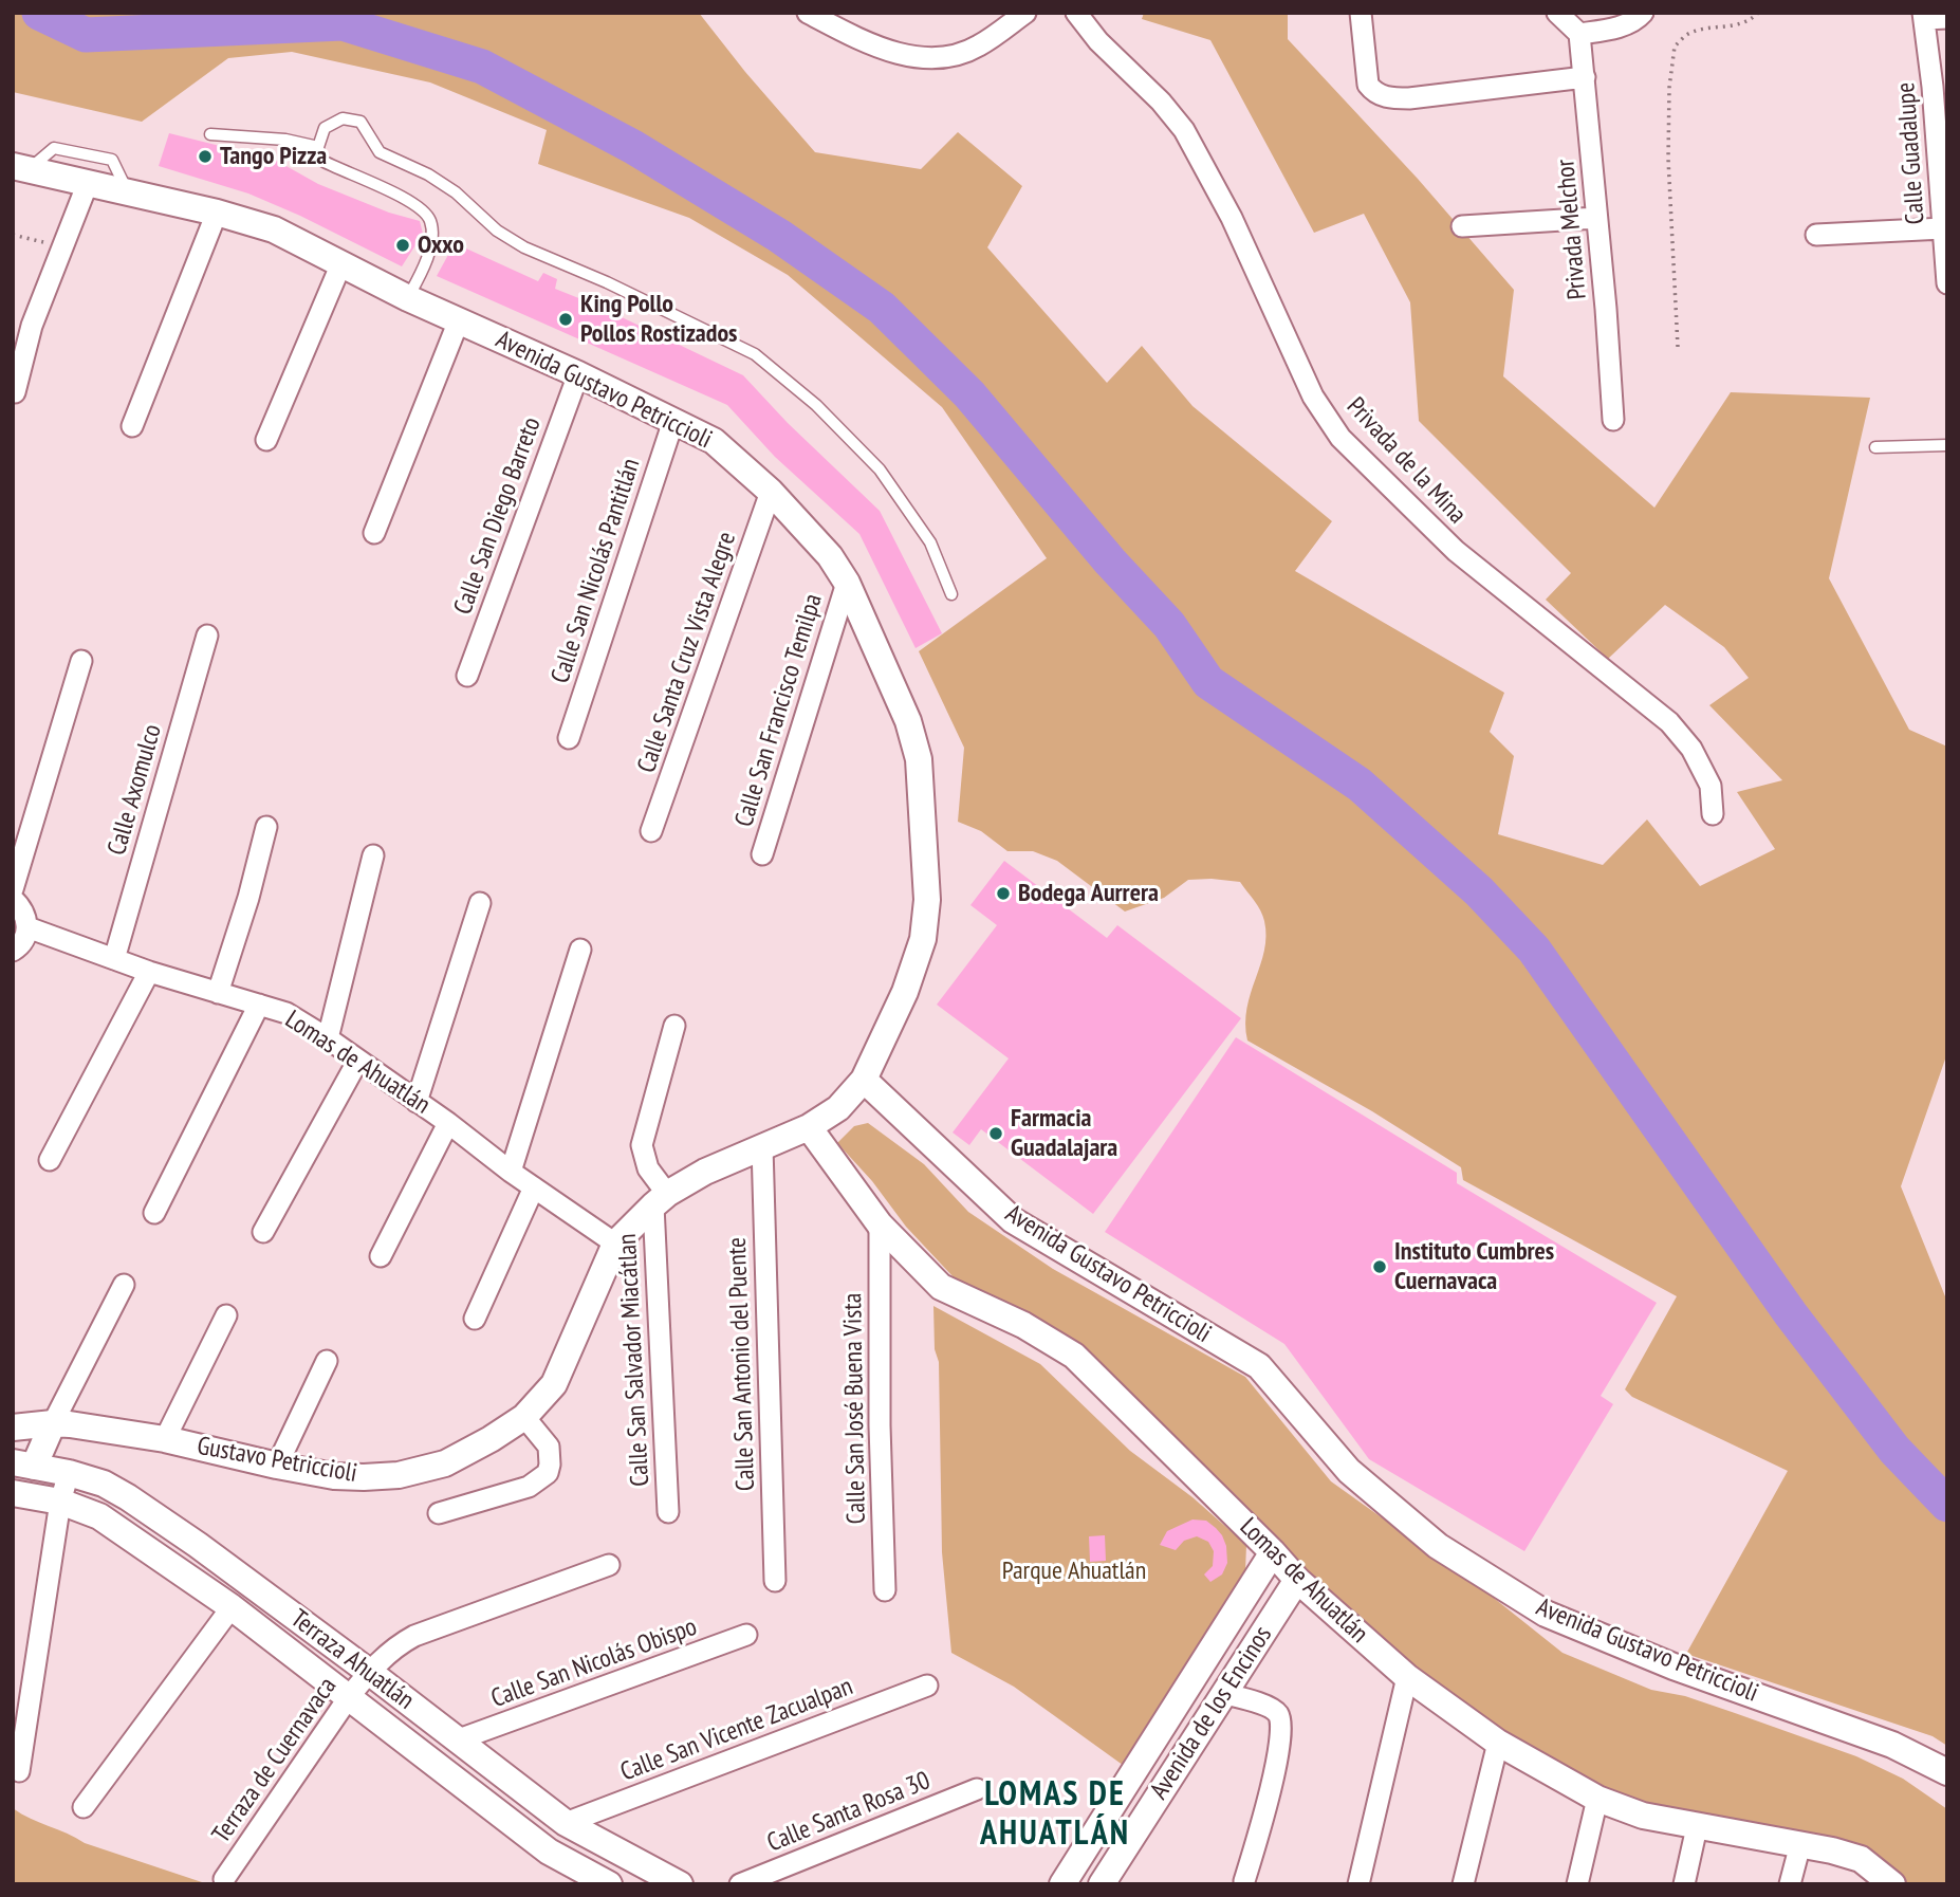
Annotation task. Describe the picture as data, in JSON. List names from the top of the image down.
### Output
{
  "streets": {
    "street": [
      "Calle Guadalupe",
      "Privada Melchor",
      "Avenida Gustavo Petriccioli",
      "Privada de la Mina",
      "Calle San Diego Barreto",
      "Calle San Nicolás Pantitlán",
      "Calle Santa Cruz Vista Alegre",
      "Calle San Francisco Temilpa",
      "Calle Axomulco",
      "Lomas de Ahuatlán",
      "Calle San Salvador Miacátlan",
      "Calle San Antonio del Puente",
      "Calle San José Buena Vista",
      "Gustavo Petriccioli",
      "Terraza Ahuatlán",
      "Calle San Nicolás Obispo",
      "Avenida de los Encinos",
      "Calle San Vicente Zacualpan",
      "Terraza de Cuernavaca",
      "Calle Santa Rosa 30"
    ]
  },
  "crossings": [
    ["Avenida Gustavo Petriccioli", "Calle San Diego Barreto"],
    ["Avenida Gustavo Petriccioli", "Calle San Nicolás Pantitlán"],
    ["Avenida Gustavo Petriccioli", "Calle Santa Cruz Vista Alegre"],
    ["Avenida Gustavo Petriccioli", "Calle San Francisco Temilpa"],
    ["Avenida Gustavo Petriccioli", "Gustavo Petriccioli"],
    ["Calle Axomulco", "Lomas de Ahuatlán"],
    ["Lomas de Ahuatlán", "Calle San José Buena Vista"],
    ["Lomas de Ahuatlán", "Gustavo Petriccioli"],
    ["Lomas de Ahuatlán", "Avenida de los Encinos"],
    ["Calle San Salvador Miacátlan", "Gustavo Petriccioli"],
    ["Calle San Antonio del Puente", "Gustavo Petriccioli"],
    ["Terraza Ahuatlán", "Calle San Nicolás Obispo"],
    ["Terraza Ahuatlán", "Calle San Vicente Zacualpan"],
    ["Terraza Ahuatlán", "Terraza de Cuernavaca"]
  ],
  "districts": ["LOMAS DE AHUATLÁN"],
  "parks": ["Parque Ahuatlán"],
  "places": [
    "Tango Pizza",
    "Oxxo",
    "King Pollo Pollos Rostizados",
    "Bodega Aurrera",
    "Farmacia Guadalajara",
    "Instituto Cumbres Cuernavaca"
  ]
}
